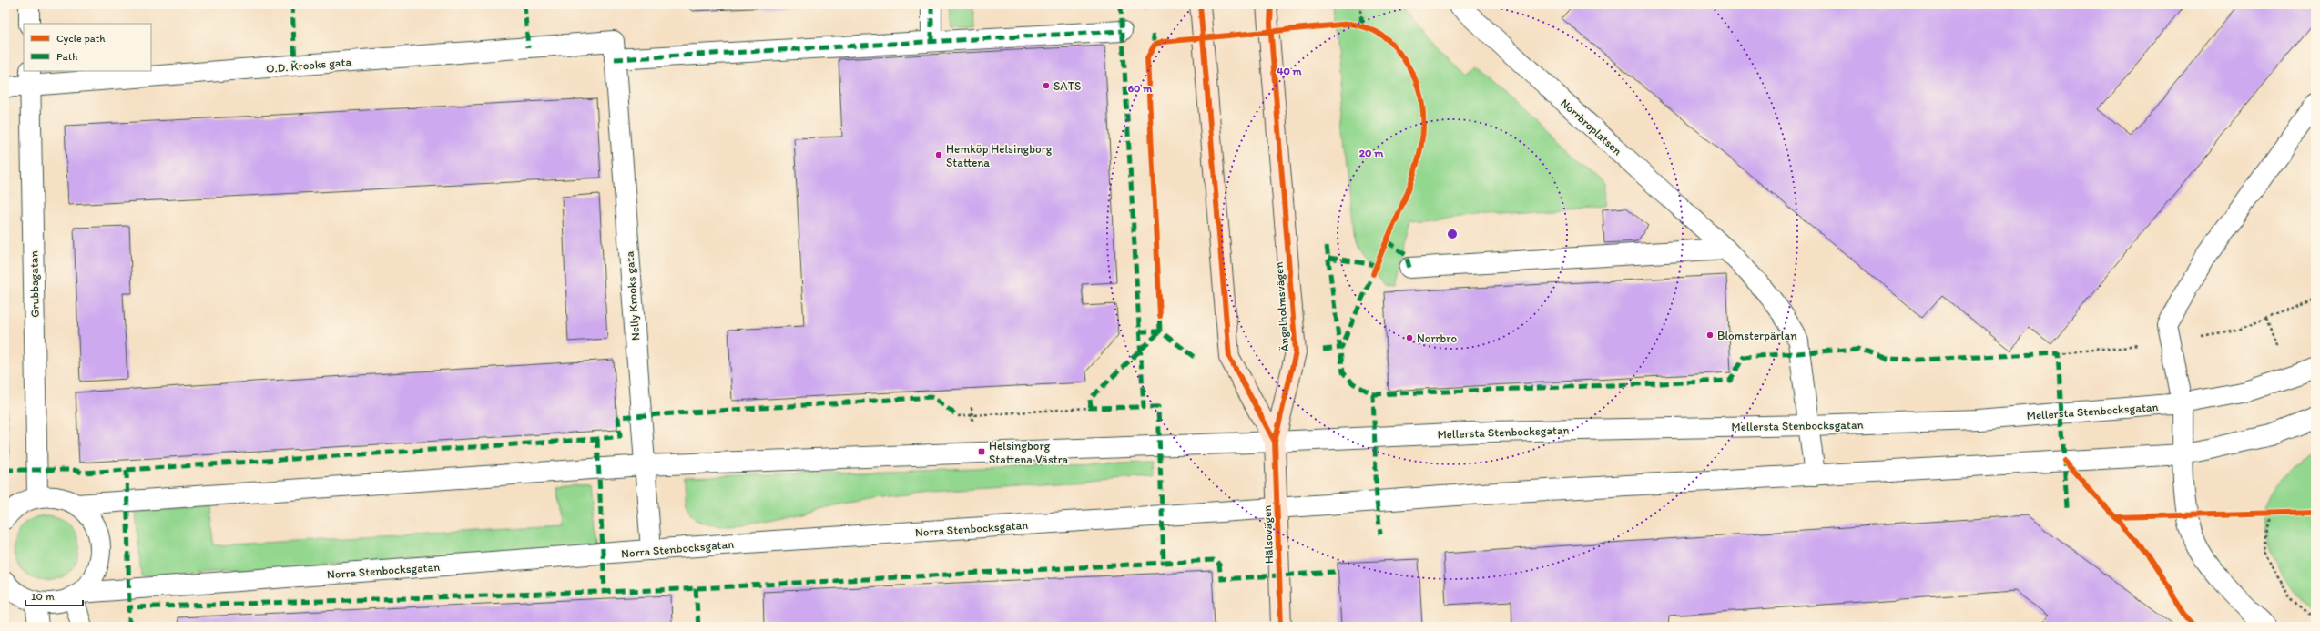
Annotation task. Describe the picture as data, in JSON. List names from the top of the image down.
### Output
{
  "streets": {
    "main road": ["Ängelholmsvägen", "Hälsovägen"],
    "street": [
      "O.D. Krooks gata",
      "Norrbroplatsen",
      "Grubbagatan",
      "Nelly Krooks gata",
      "Mellersta Stenbocksgatan",
      "Norra Stenbocksgatan"
    ]
  },
  "crossings": [
    ["O.D. Krooks gata", "Grubbagatan"],
    ["O.D. Krooks gata", "Nelly Krooks gata"],
    ["Norrbroplatsen", "Mellersta Stenbocksgatan"],
    ["Nelly Krooks gata", "Norra Stenbocksgatan"],
    ["Ängelholmsvägen", "Mellersta Stenbocksgatan"],
    ["Ängelholmsvägen", "Hälsovägen"],
    ["Mellersta Stenbocksgatan", "Hälsovägen"],
    ["Norra Stenbocksgatan", "Hälsovägen"]
  ],
  "places": {
    "other": [
      "SATS",
      "Hemköp Helsingborg Stattena",
      "Blomsterpärlan",
      "Norrbro"
    ],
    "transit": ["Helsingborg Stattena Västra"]
  },
  "legend": ["Cycle path", "Path"],
  "scale_bar": "10 m",
  "rings": ["40 m", "60 m", "20 m"]
}
